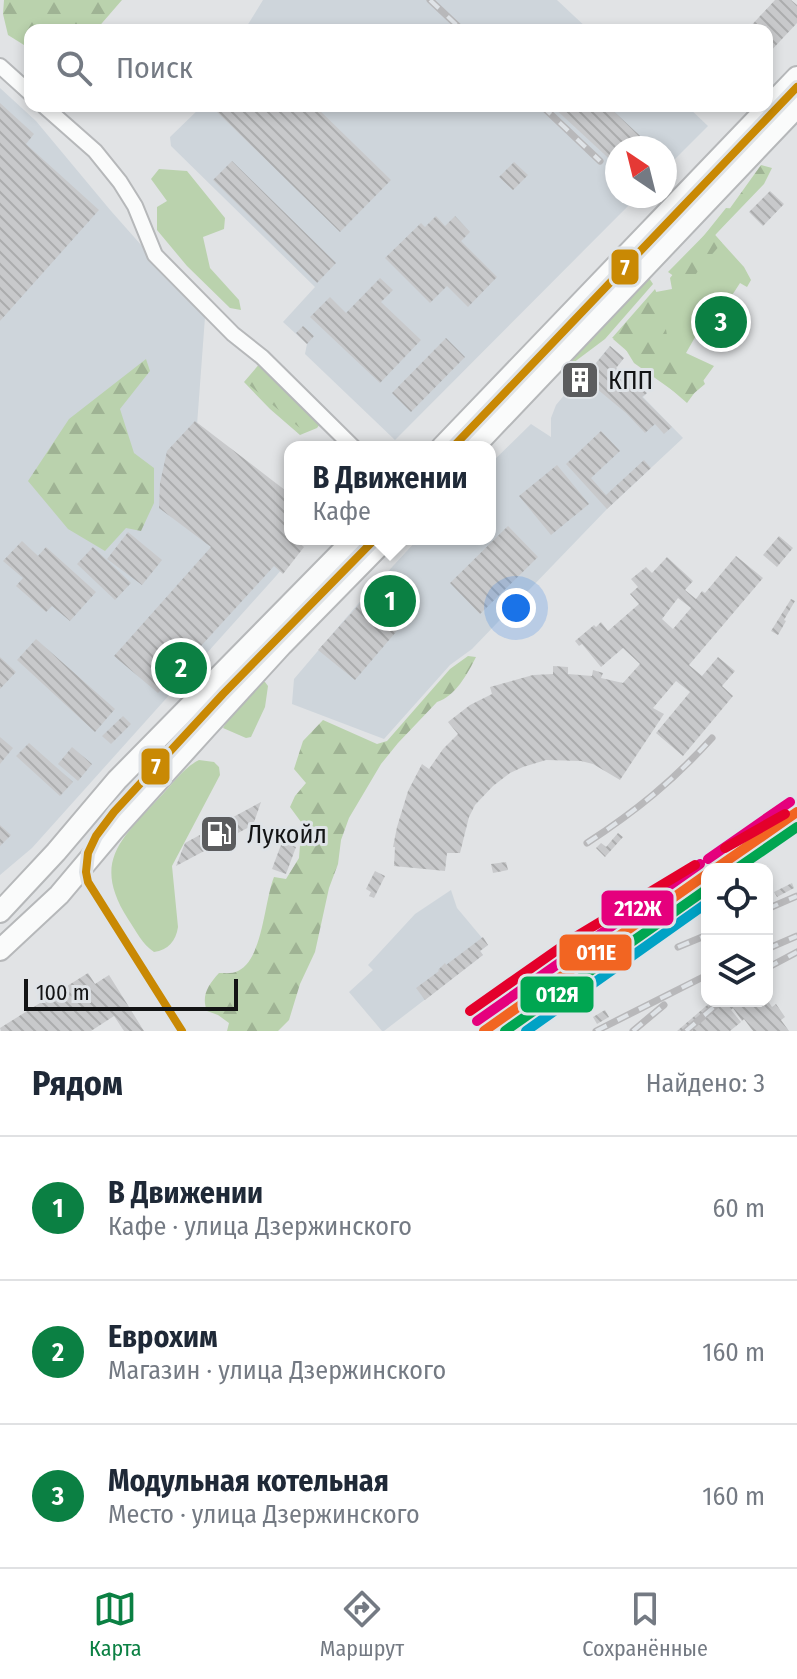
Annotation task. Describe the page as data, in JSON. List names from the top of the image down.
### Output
{
  "places": {
    "building": ["КПП"],
    "fuel station": ["Лукойл"]
  },
  "lines": [
    "transit line 7",
    "transit line 212Ж",
    "transit line 011Е",
    "transit line 012Я"
  ],
  "scale_bar": "100 m",
  "north": "top left",
  "page": {
    "search": "Поиск",
    "pins": ["3", "1", "2"],
    "popup": ["В Движении", "Кафе"],
    "scale": "100 m",
    "heading": ["Рядом", "Найдено: 3"],
    "list": [
      {
        "mark": "1",
        "name": "В Движении",
        "note": "Кафе · улица Дзержинского",
        "value": "60 m"
      },
      {
        "mark": "2",
        "name": "Еврохим",
        "note": "Магазин · улица Дзержинского",
        "value": "160 m"
      },
      {
        "mark": "3",
        "name": "Модульная котельная",
        "note": "Место · улица Дзержинского",
        "value": "160 m"
      }
    ],
    "nav": ["Карта", "Маршрут", "Сохранённые"]
  }
}
